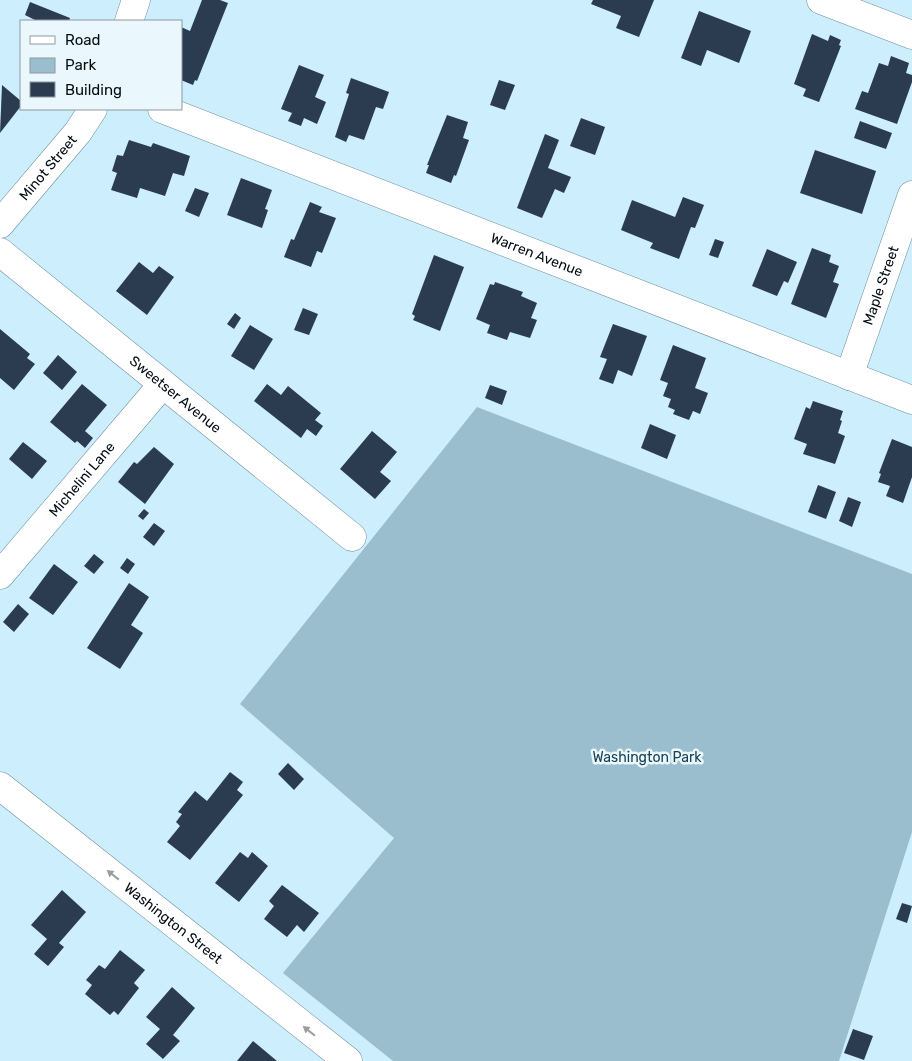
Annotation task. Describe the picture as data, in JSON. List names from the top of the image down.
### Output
{
  "streets": {
    "street": [
      "Minot Street",
      "Warren Avenue",
      "Maple Street",
      "Sweetser Avenue",
      "Michelini Lane",
      "Washington Street"
    ]
  },
  "crossings": [
    ["Warren Avenue", "Maple Street"],
    ["Sweetser Avenue", "Michelini Lane"]
  ],
  "one_way": ["Washington Street"],
  "parks": ["Washington Park"],
  "legend": ["Road", "Park", "Building"]
}
